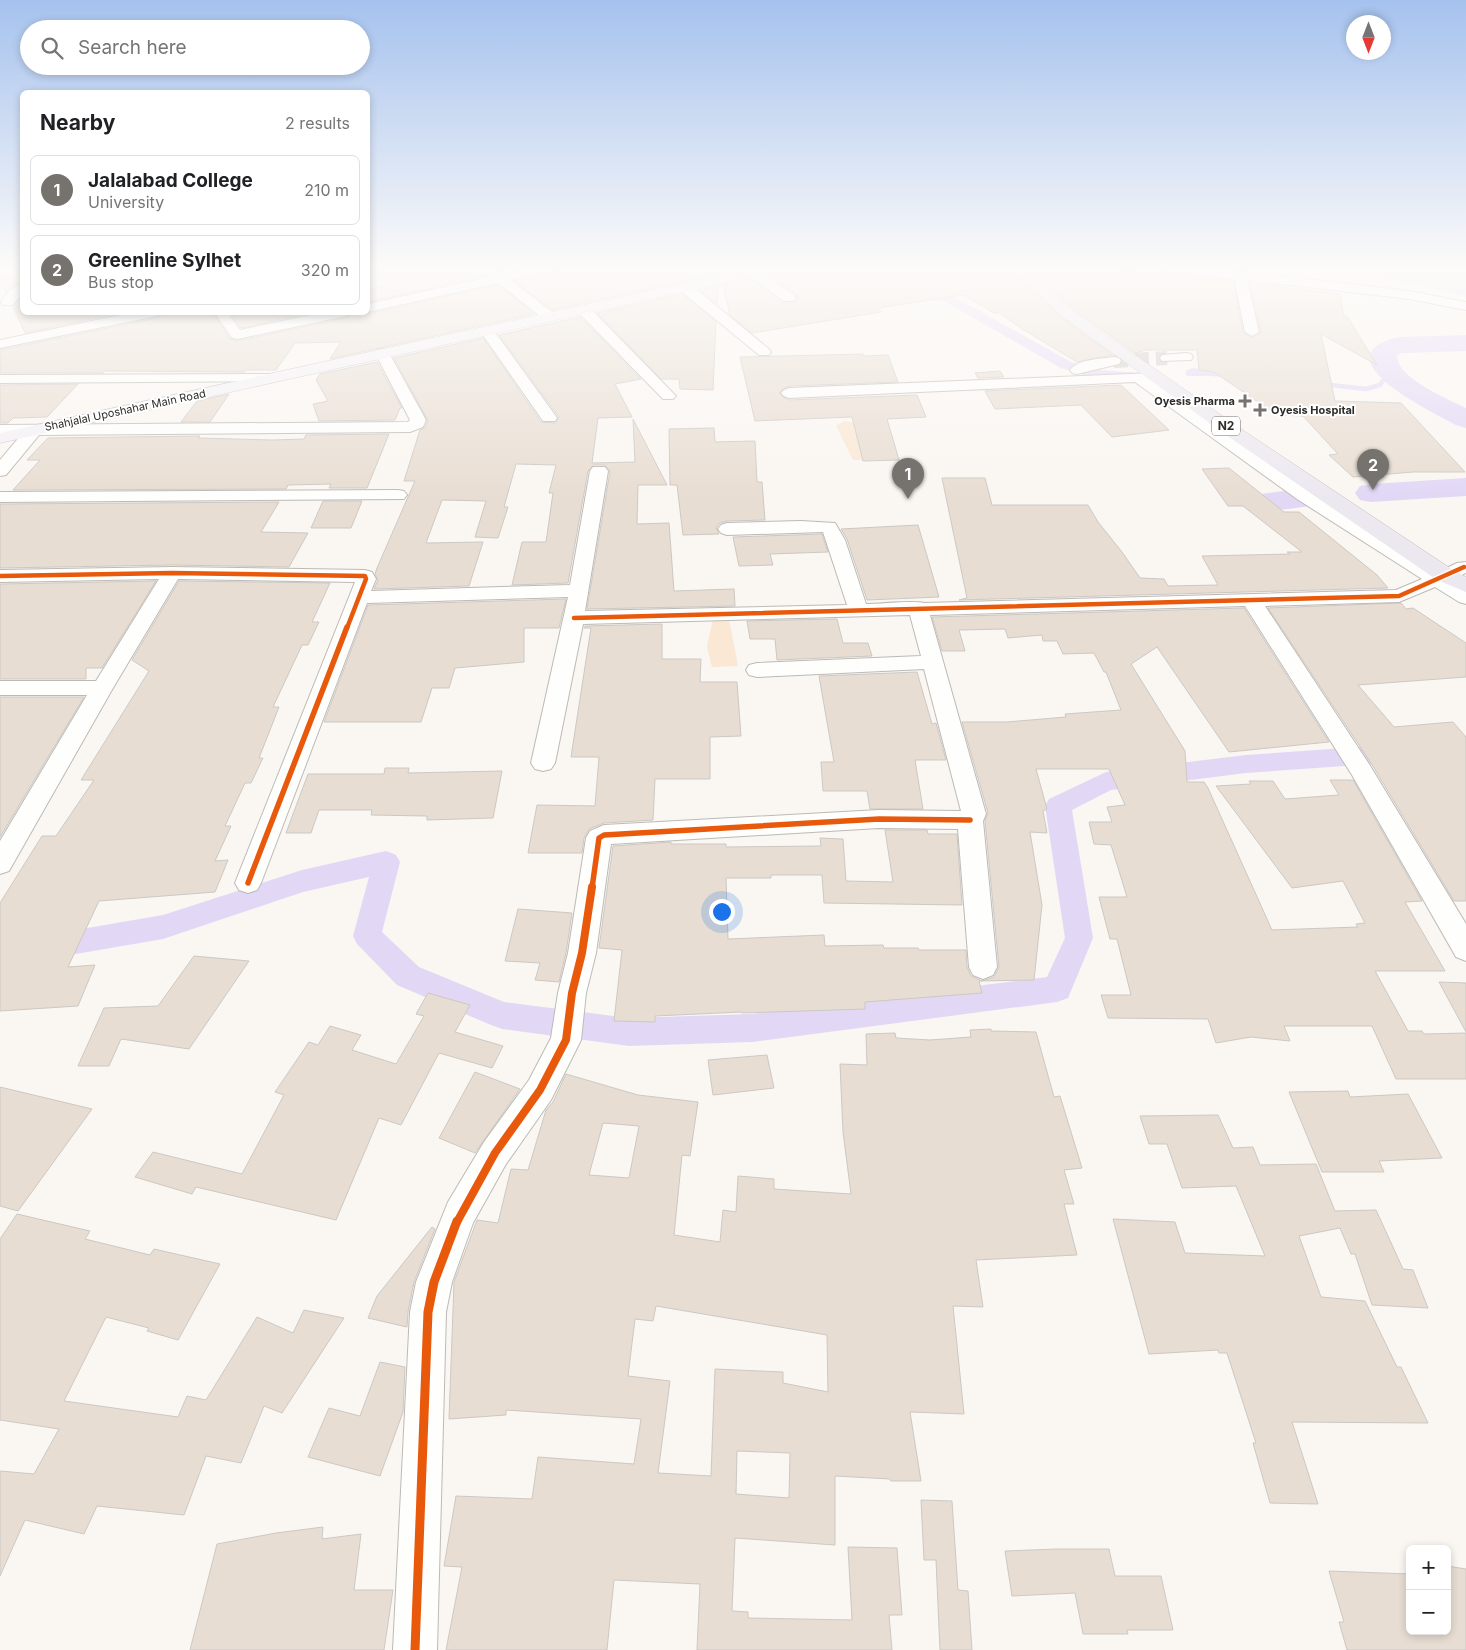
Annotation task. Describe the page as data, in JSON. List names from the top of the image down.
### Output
{
  "streets": {
    "highway": ["N2"],
    "main road": ["Shahjalal Uposhahar Main Road"]
  },
  "places": {
    "health": ["Oyesis Pharma", "Oyesis Hospital"]
  },
  "north": "bottom",
  "page": {
    "search": "Search here",
    "heading": ["Nearby", "2 results"],
    "list": [
      {
        "mark": "1",
        "name": "Jalalabad College",
        "note": "University",
        "value": "210 m"
      },
      {
        "mark": "2",
        "name": "Greenline Sylhet",
        "note": "Bus stop",
        "value": "320 m"
      }
    ],
    "pins": ["2", "1"],
    "map_buttons": ["+", "−"]
  }
}
